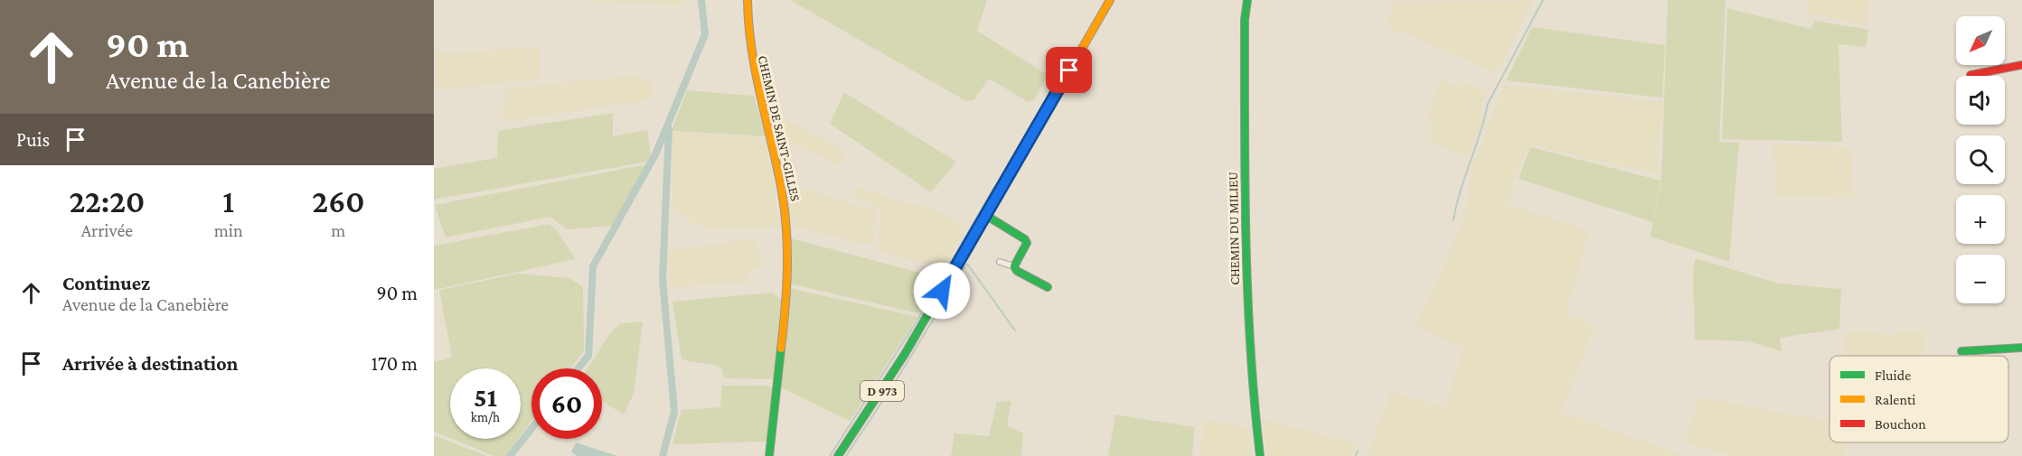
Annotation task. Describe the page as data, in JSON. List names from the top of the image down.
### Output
{
  "streets": {
    "street": ["CHEMIN DE SAINT-GILLES", "CHEMIN DU MILIEU", "D 973"]
  },
  "legend": ["Fluide", "Ralenti", "Bouchon"],
  "north": "bottom left",
  "page": {
    "turn": ["90 m", "Avenue de la Canebière"],
    "map_buttons": ["+", "−"],
    "then": "Puis",
    "eta": [
      "22:20",
      "Arrivée",
      "1",
      "min",
      "260",
      "m"
    ],
    "list": [
      {
        "name": "Continuez",
        "note": "Avenue de la Canebière",
        "value": "90 m"
      },
      {
        "name": "Arrivée à destination",
        "value": "170 m"
      }
    ],
    "speed": "51 km/h",
    "limit": "60"
  }
}
